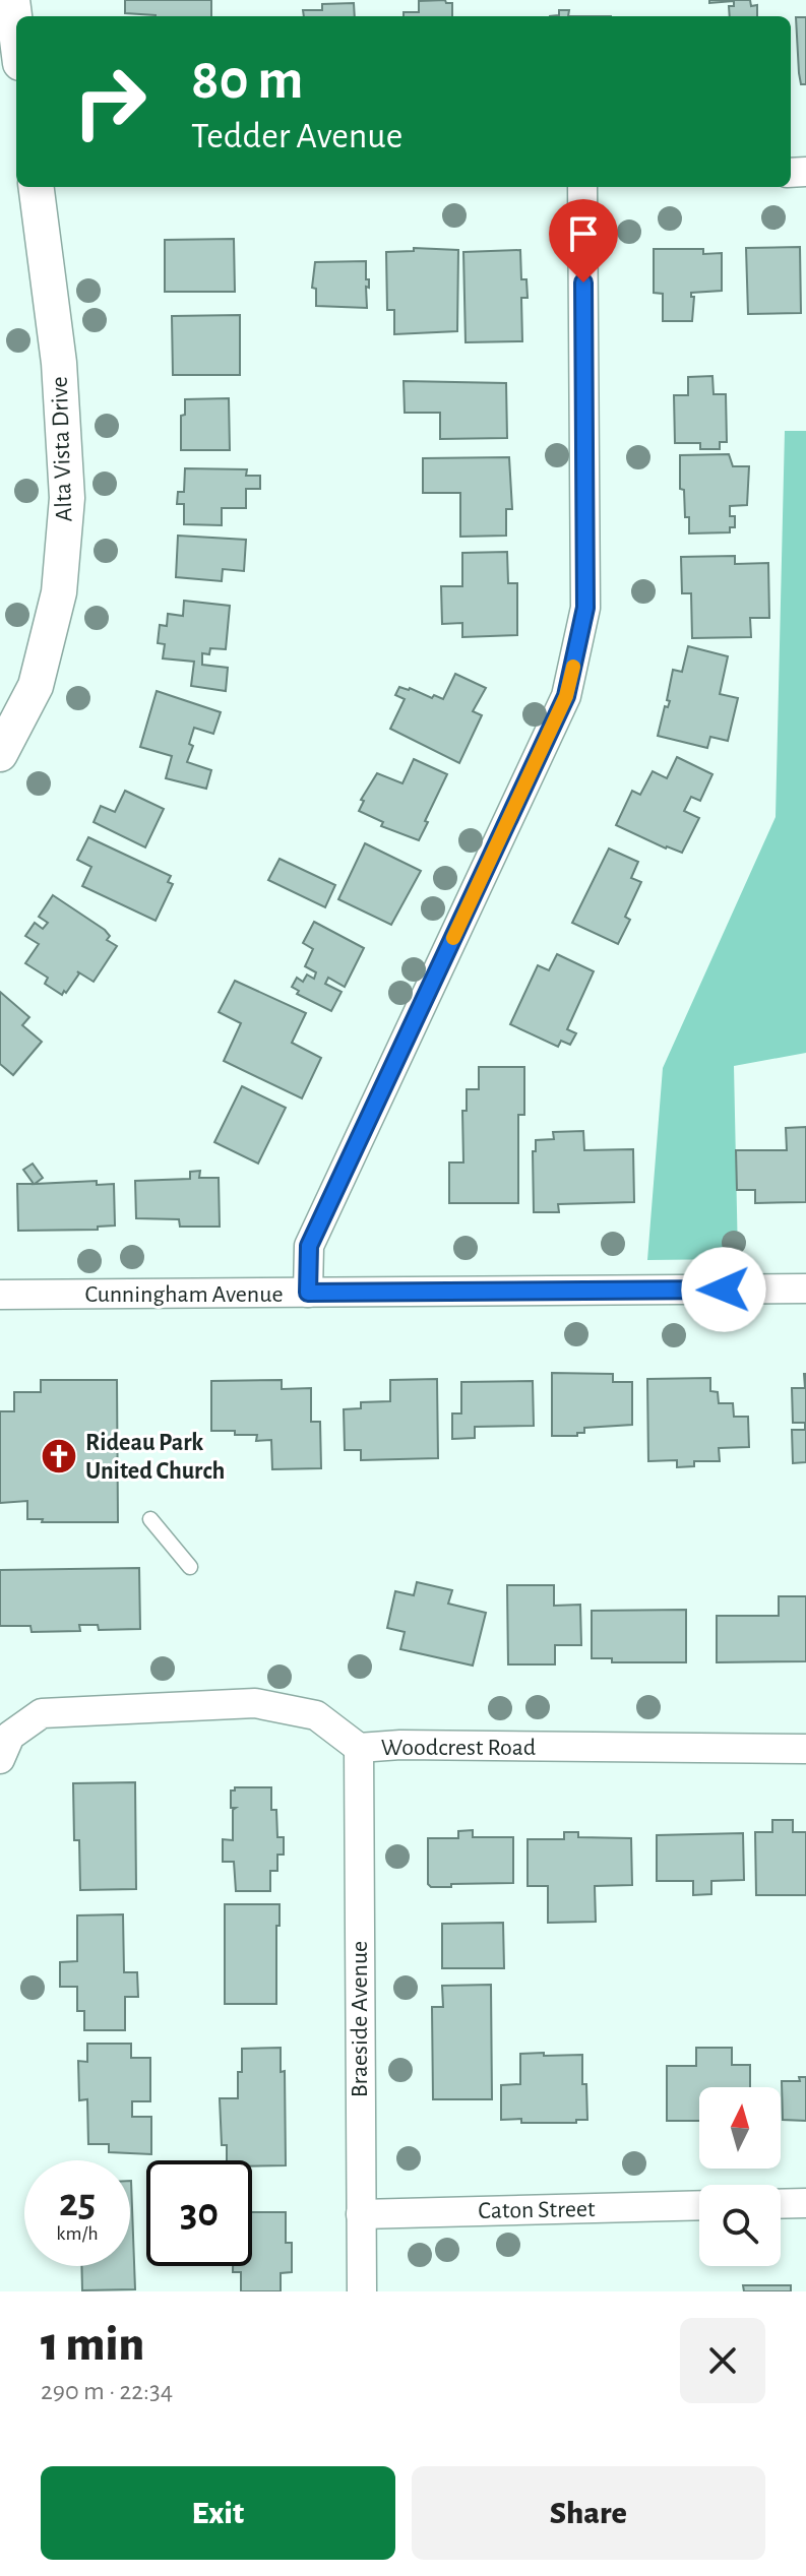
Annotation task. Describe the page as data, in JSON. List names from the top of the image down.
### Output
{
  "streets": {
    "street": [
      "Alta Vista Drive",
      "Cunningham Avenue",
      "Woodcrest Road",
      "Braeside Avenue",
      "Caton Street"
    ]
  },
  "crossings": [
    ["Woodcrest Road", "Braeside Avenue"],
    ["Braeside Avenue", "Caton Street"]
  ],
  "places": {
    "church": ["Rideau Park United Church"]
  },
  "north": "top",
  "page": {
    "turn": ["80 m", "Tedder Avenue"],
    "speed": "25 km/h",
    "limit": "30",
    "heading": ["1 min", "290 m · 22:34"],
    "buttons": ["Exit", "Share"]
  }
}
